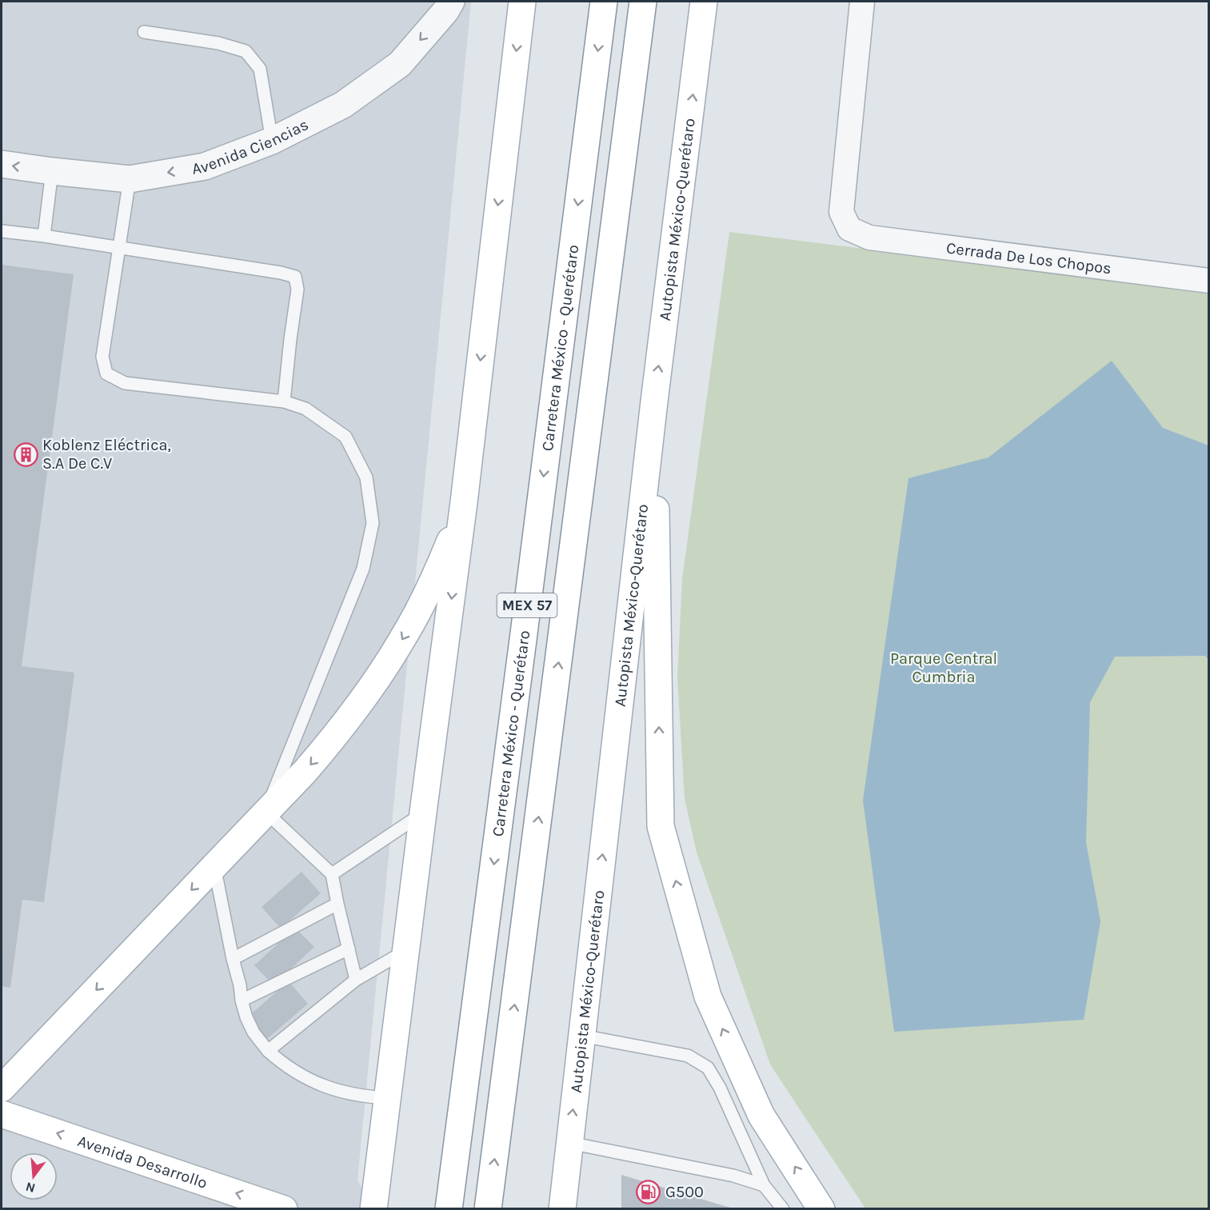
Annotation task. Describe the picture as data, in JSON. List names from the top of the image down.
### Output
{
  "streets": {
    "main road": [
      "Autopista México-Querétaro",
      "Carretera México - Querétaro",
      "MEX 57",
      "Avenida Desarrollo"
    ],
    "street": ["Avenida Ciencias", "Cerrada De Los Chopos"]
  },
  "one_way": ["Avenida Ciencias", "Avenida Desarrollo"],
  "parks": ["Parque Central Cumbria"],
  "places": {
    "building": ["Koblenz Eléctrica, S.A De C.V"],
    "fuel station": ["G500"]
  },
  "north": "bottom"
}
